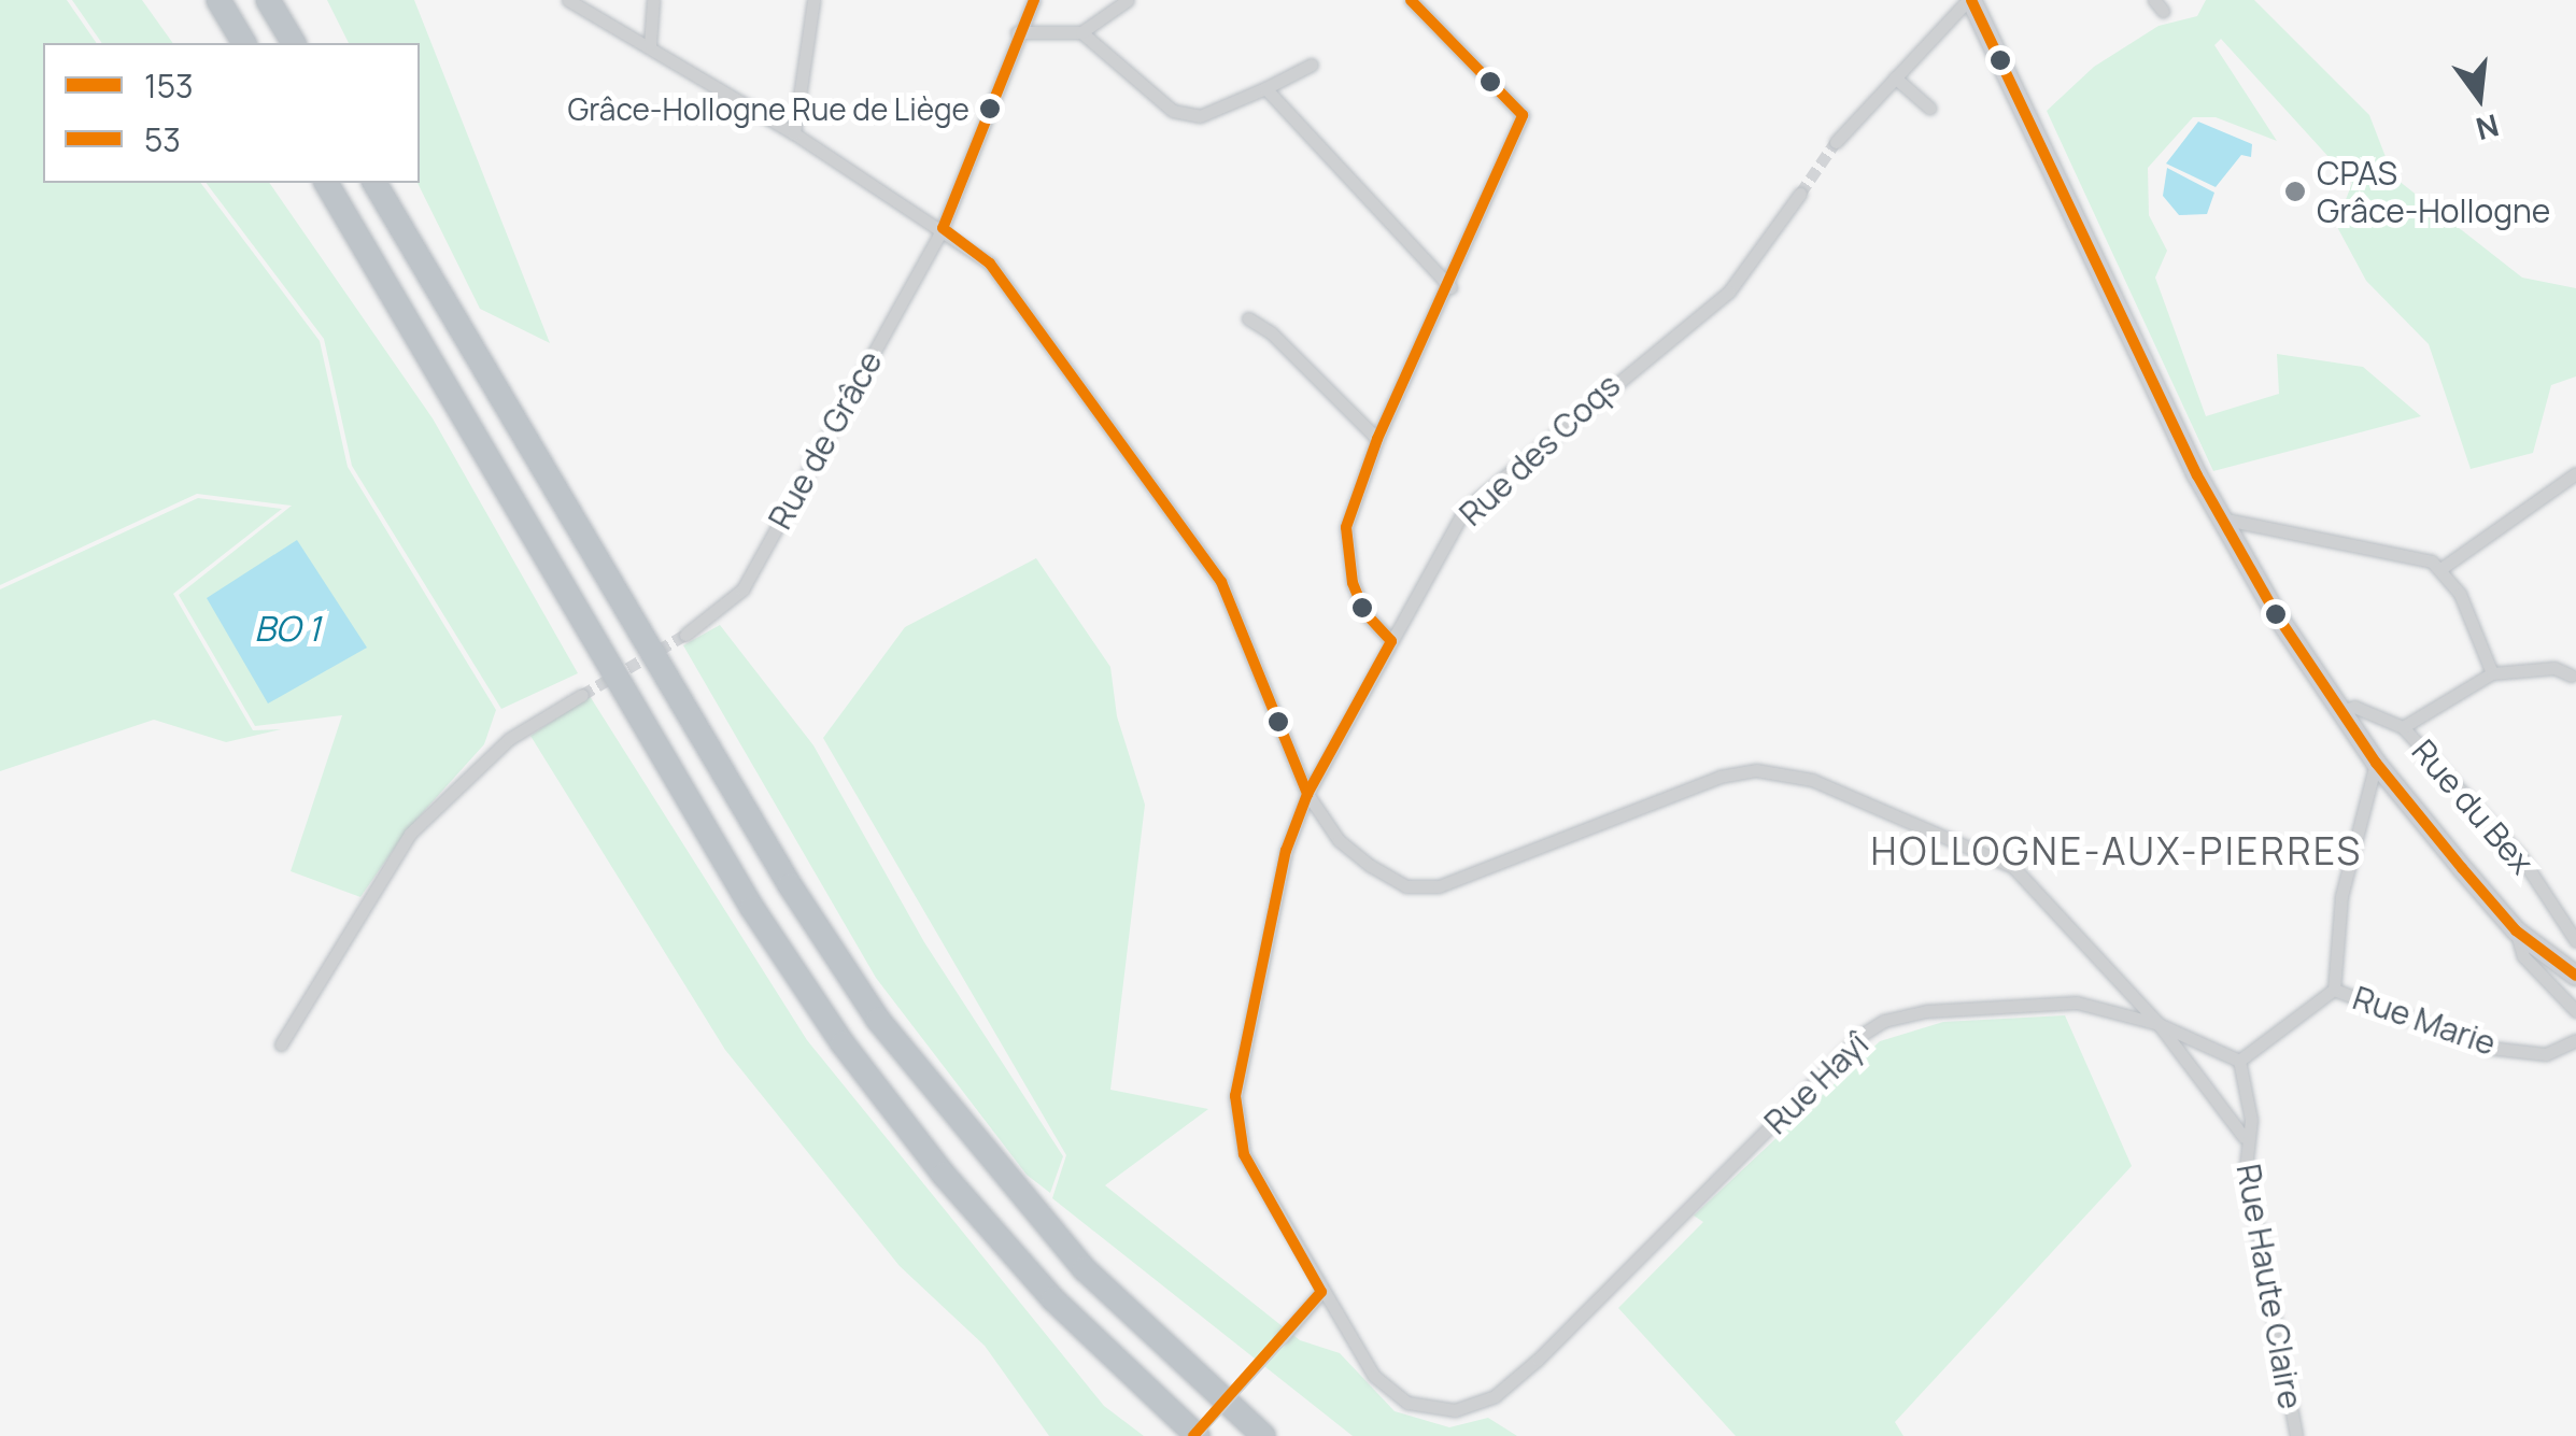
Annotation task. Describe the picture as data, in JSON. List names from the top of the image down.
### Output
{
  "streets": {
    "street": [
      "Rue de Grâce",
      "Rue des Coqs",
      "Rue du Bex",
      "Rue Marie",
      "Rue Hayî",
      "Rue Haute Claire"
    ]
  },
  "crossings": [
    ["Rue des Coqs", "Rue Hayî"],
    ["Rue Hayî", "Rue Haute Claire"]
  ],
  "districts": ["HOLLOGNE-AUX-PIERRES"],
  "water": ["BO 1"],
  "places": ["Grâce-Hollogne Rue de Liège", "CPAS Grâce-Hollogne"],
  "lines": ["transit line 153", "transit line 53"],
  "legend": ["153", "53"],
  "north": "bottom"
}
